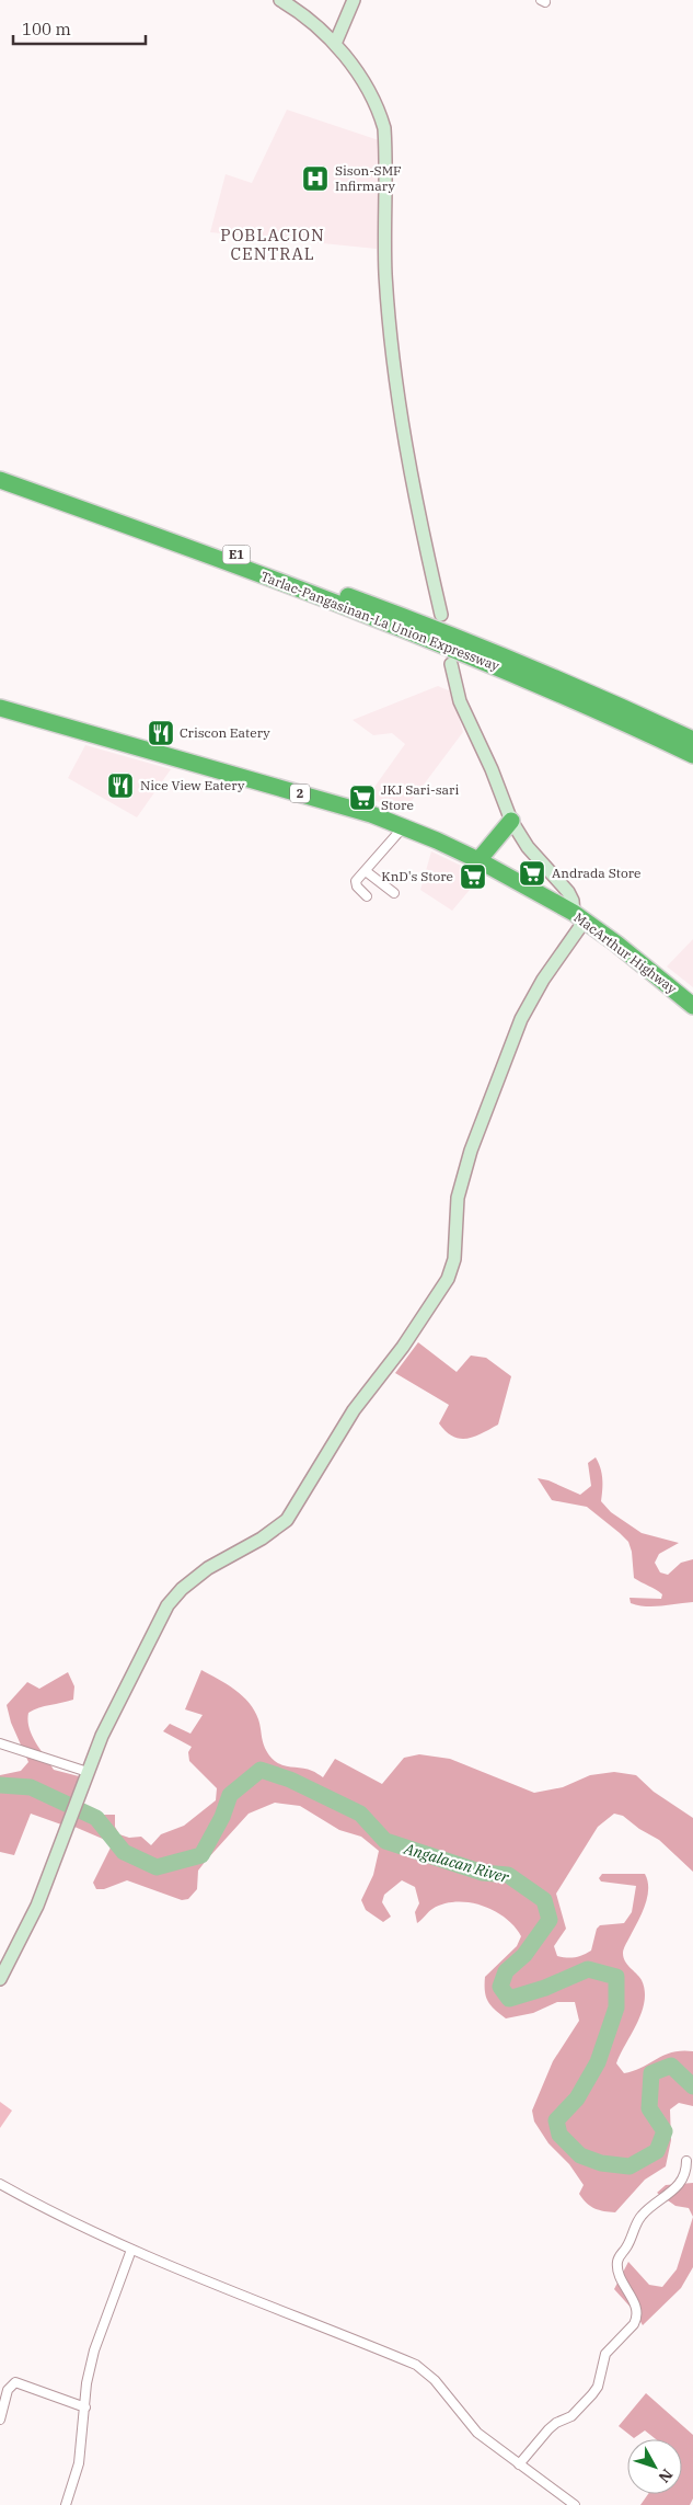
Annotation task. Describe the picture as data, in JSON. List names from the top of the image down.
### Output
{
  "streets": {
    "highway": [
      "E1",
      "Tarlac-Pangasinan-La Union Expressway",
      "2",
      "MacArthur Highway"
    ]
  },
  "districts": ["POBLACION CENTRAL"],
  "water": ["Angalacan River"],
  "places": {
    "hospital": ["Sison-SMF Infirmary"],
    "restaurant": ["Criscon Eatery", "Nice View Eatery"],
    "supermarket": ["JKJ Sari-sari Store", "Andrada Store", "KnD's Store"]
  },
  "scale_bar": "100 m",
  "north": "bottom right"
}
